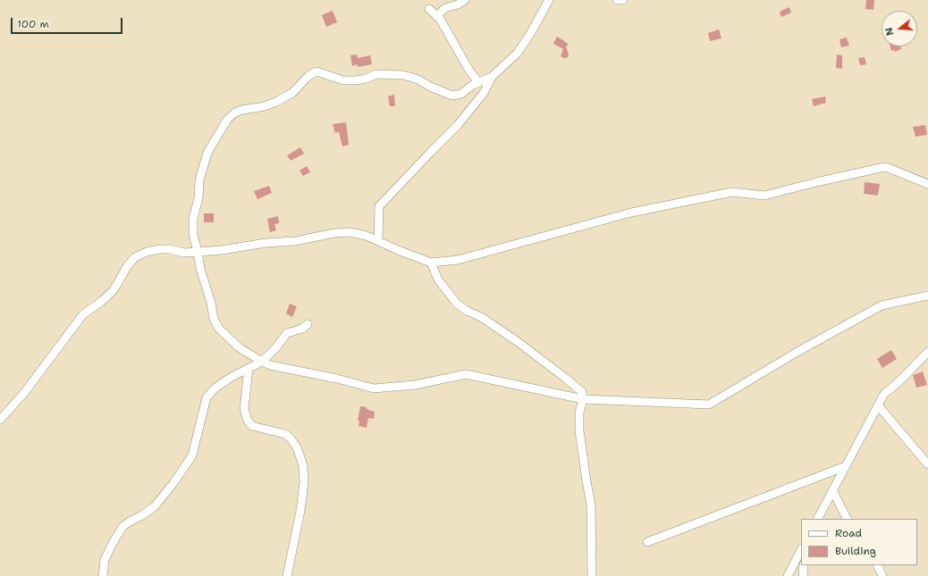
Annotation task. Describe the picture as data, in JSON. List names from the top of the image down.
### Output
{
  "legend": ["Road", "Building"],
  "scale_bar": "100 m",
  "north": "left"
}
